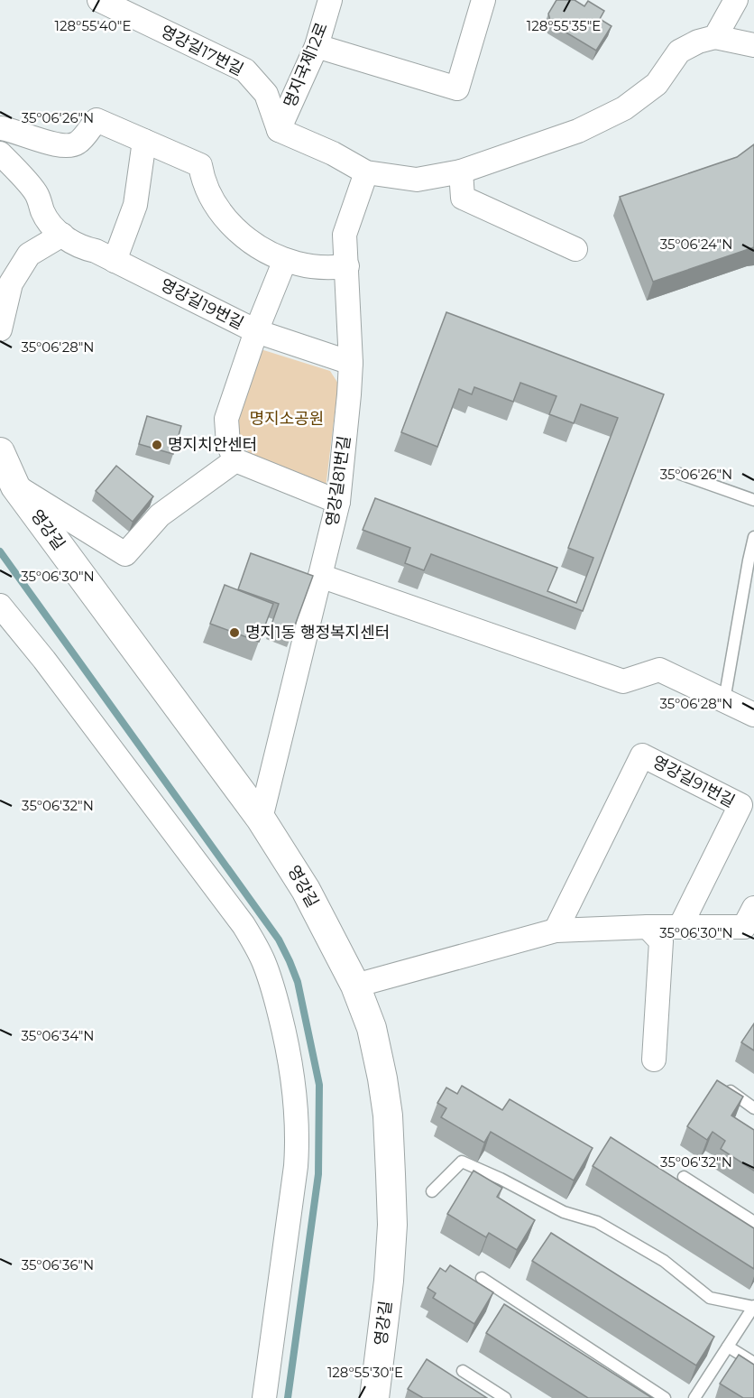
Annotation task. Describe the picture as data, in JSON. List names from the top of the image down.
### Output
{
  "streets": {
    "street": [
      "영강길17번길",
      "명지국제12로",
      "영강길19번길",
      "영강길81번길",
      "영강길",
      "영강길91번길"
    ]
  },
  "crossings": [
    ["영강길17번길", "명지국제12로"],
    ["영강길81번길", "영강길"]
  ],
  "parks": ["명지소공원"],
  "places": ["명지치안센터", "명지1동 행정복지센터"],
  "coordinates": [
    "128°55'40\"E",
    "128°55'35\"E",
    "35°06'26\"N",
    "35°06'24\"N",
    "35°06'28\"N",
    "35°06'30\"N",
    "35°06'32\"N",
    "35°06'34\"N",
    "35°06'36\"N",
    "128°55'30\"E"
  ]
}
